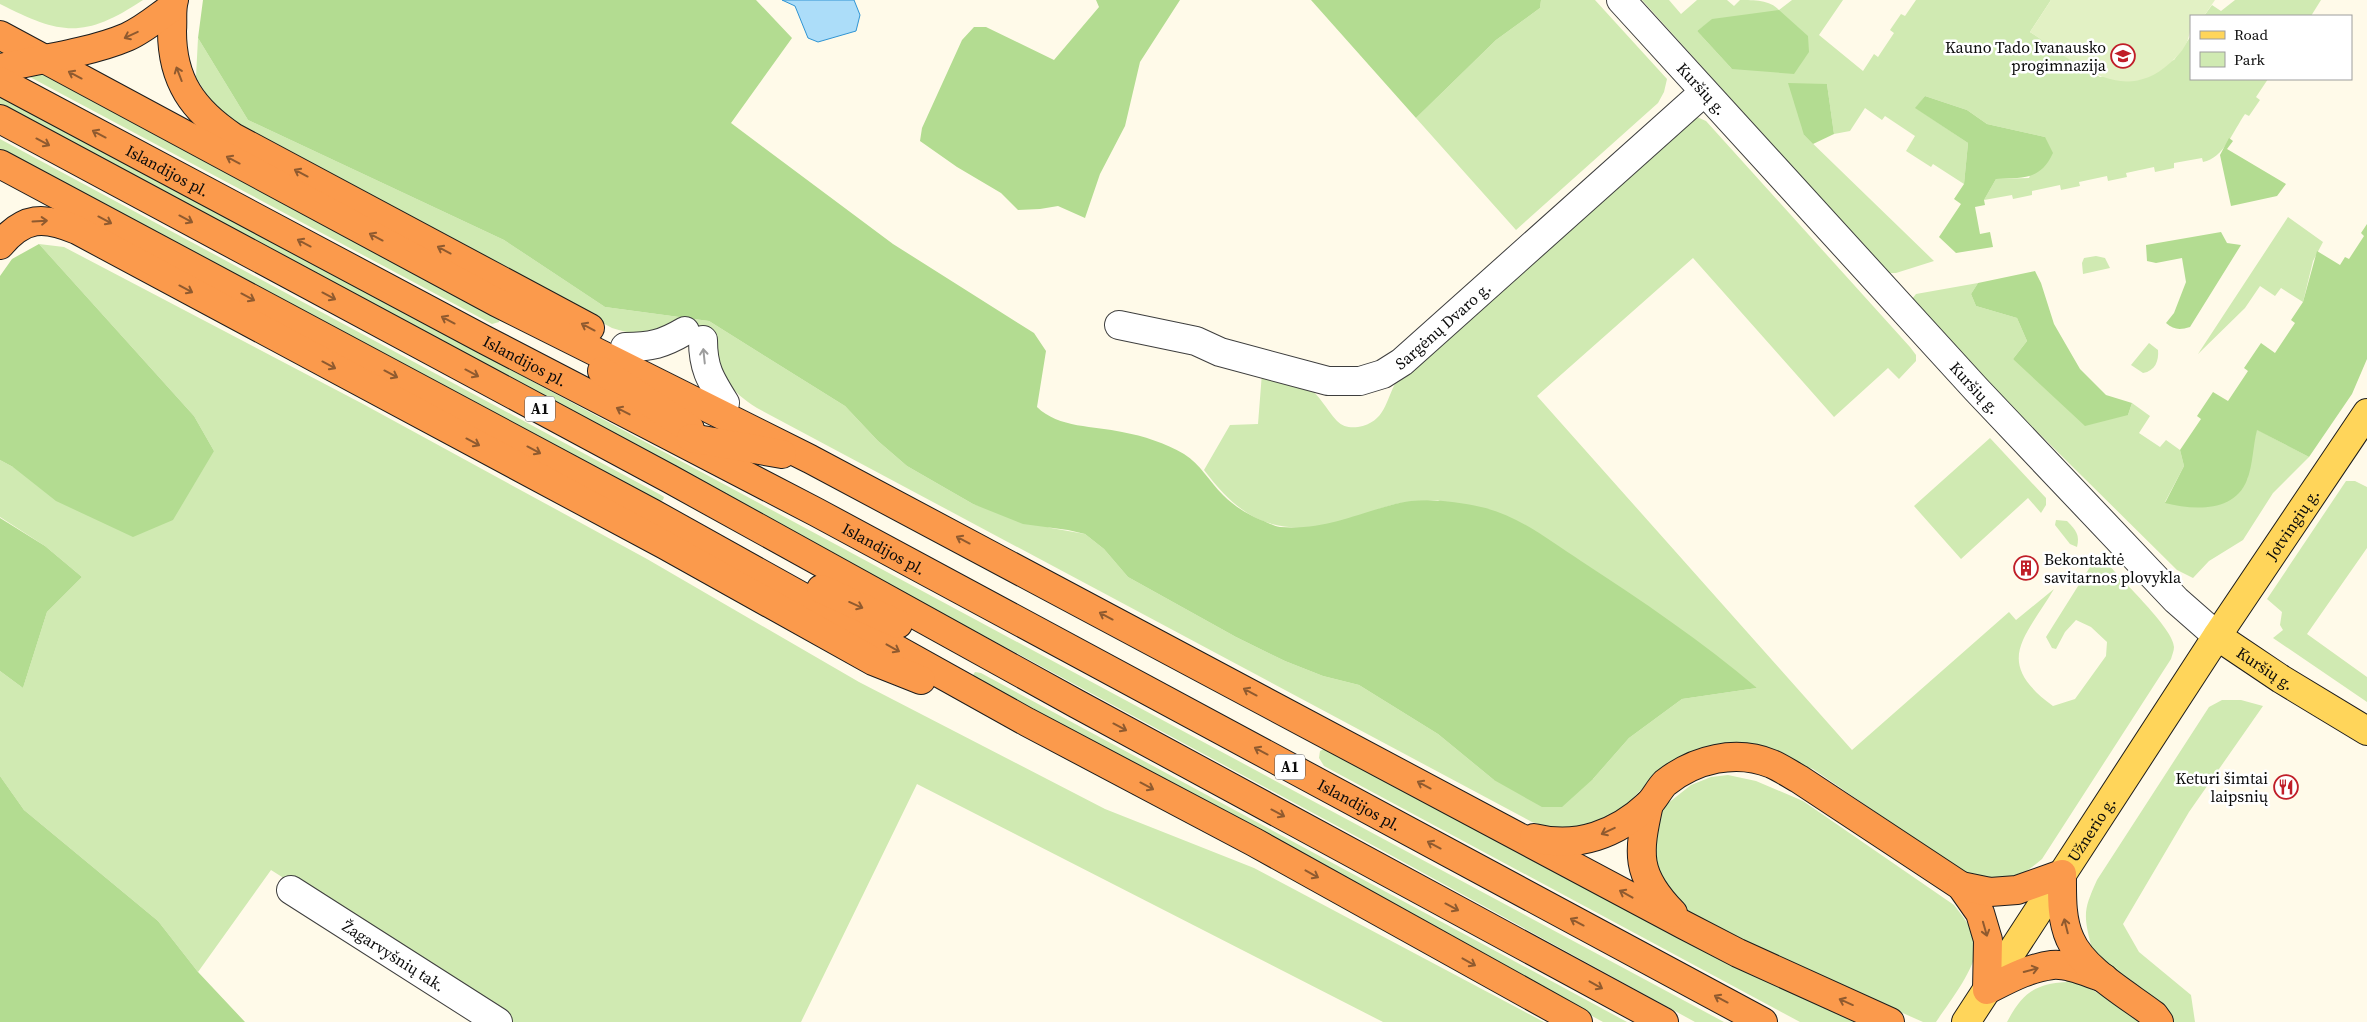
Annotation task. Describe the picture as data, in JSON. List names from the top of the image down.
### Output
{
  "streets": {
    "highway": ["Islandijos pl.", "A1"],
    "main road": ["Kuršių g.", "Jotvingių g.", "Užnerio g."],
    "street": ["Sargėnų Dvaro g.", "Žagarvyšnių tak."]
  },
  "crossings": [
    ["Kuršių g.", "Sargėnų Dvaro g."],
    ["Kuršių g.", "Jotvingių g."],
    ["Kuršių g.", "Užnerio g."],
    ["Jotvingių g.", "Užnerio g."]
  ],
  "places": {
    "school or university": ["Kauno Tado Ivanausko progimnazija"],
    "building": ["Bekontaktė savitarnos plovykla"],
    "restaurant": ["Keturi šimtai laipsnių"]
  },
  "legend": ["Road", "Park"]
}
